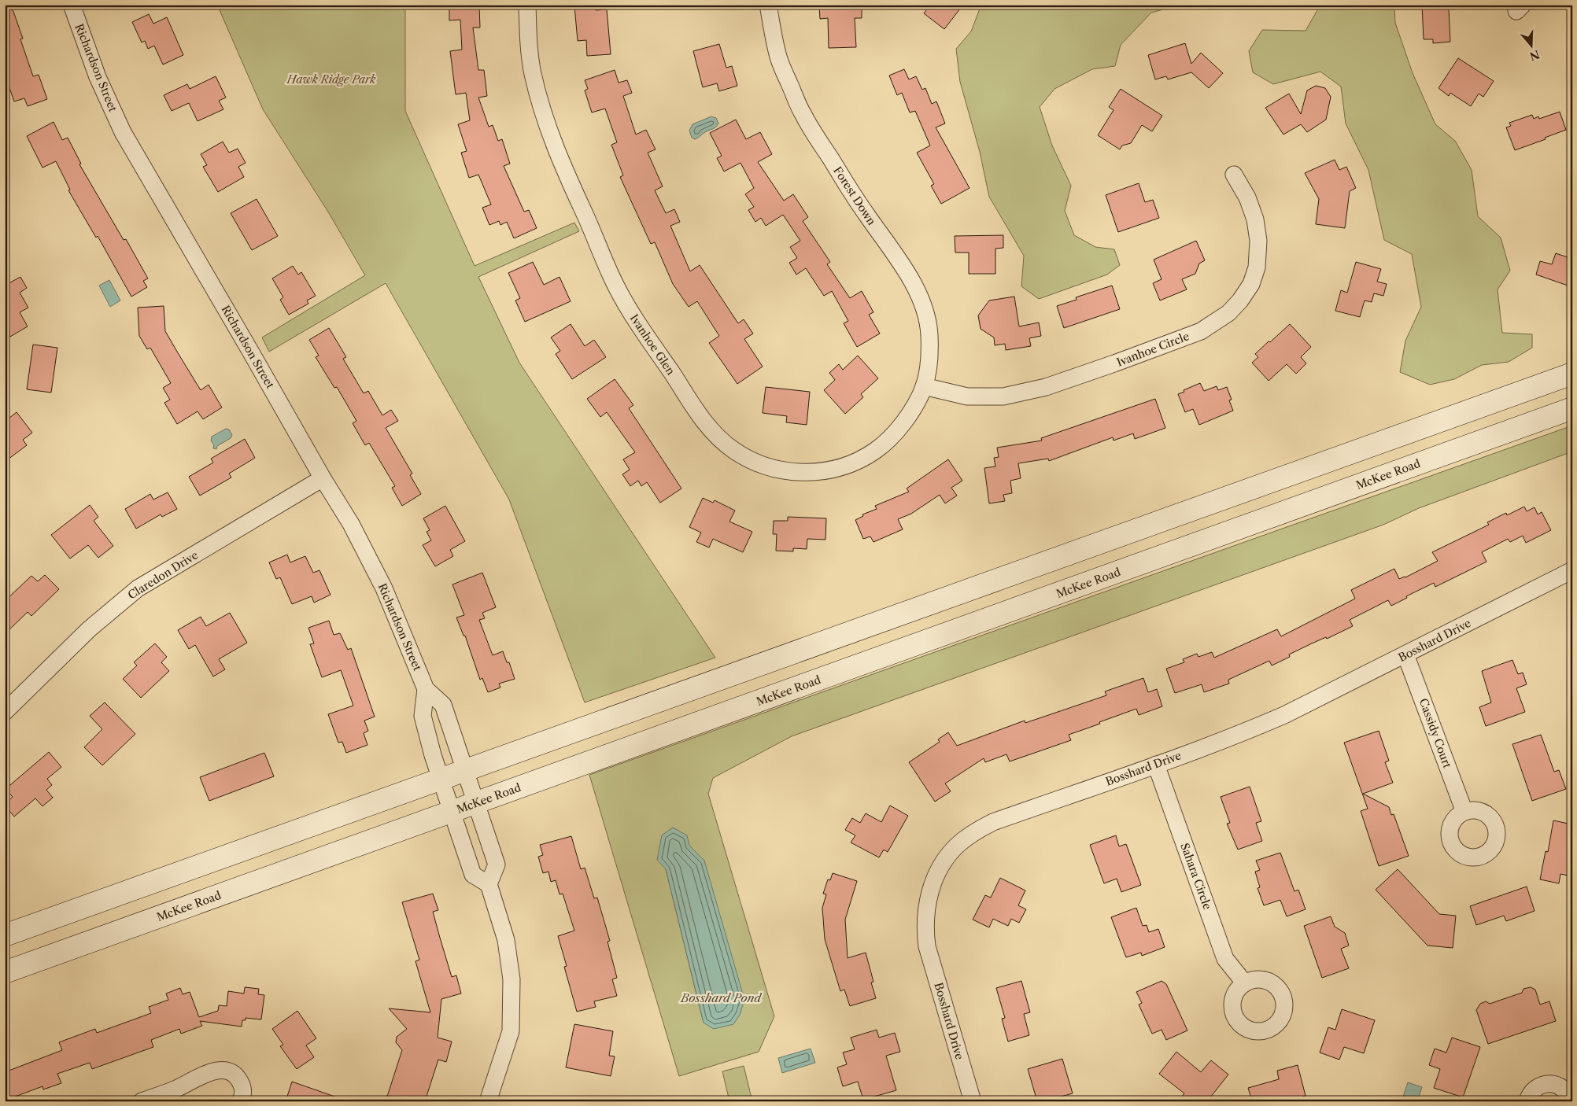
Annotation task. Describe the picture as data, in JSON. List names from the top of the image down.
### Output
{
  "streets": {
    "main road": ["McKee Road"],
    "street": [
      "Richardson Street",
      "Forest Down",
      "Ivanhoe Glen",
      "Ivanhoe Circle",
      "Claredon Drive",
      "Bosshard Drive",
      "Cassidy Court",
      "Sahara Circle"
    ]
  },
  "crossings": [
    ["Richardson Street", "McKee Road"],
    ["Richardson Street", "Claredon Drive"],
    ["Forest Down", "Ivanhoe Glen"],
    ["Forest Down", "Ivanhoe Circle"],
    ["Ivanhoe Glen", "Ivanhoe Circle"],
    ["Bosshard Drive", "Cassidy Court"],
    ["Bosshard Drive", "Sahara Circle"]
  ],
  "water": ["Bosshard Pond"],
  "parks": ["Hawk Ridge Park"],
  "north": "bottom"
}
